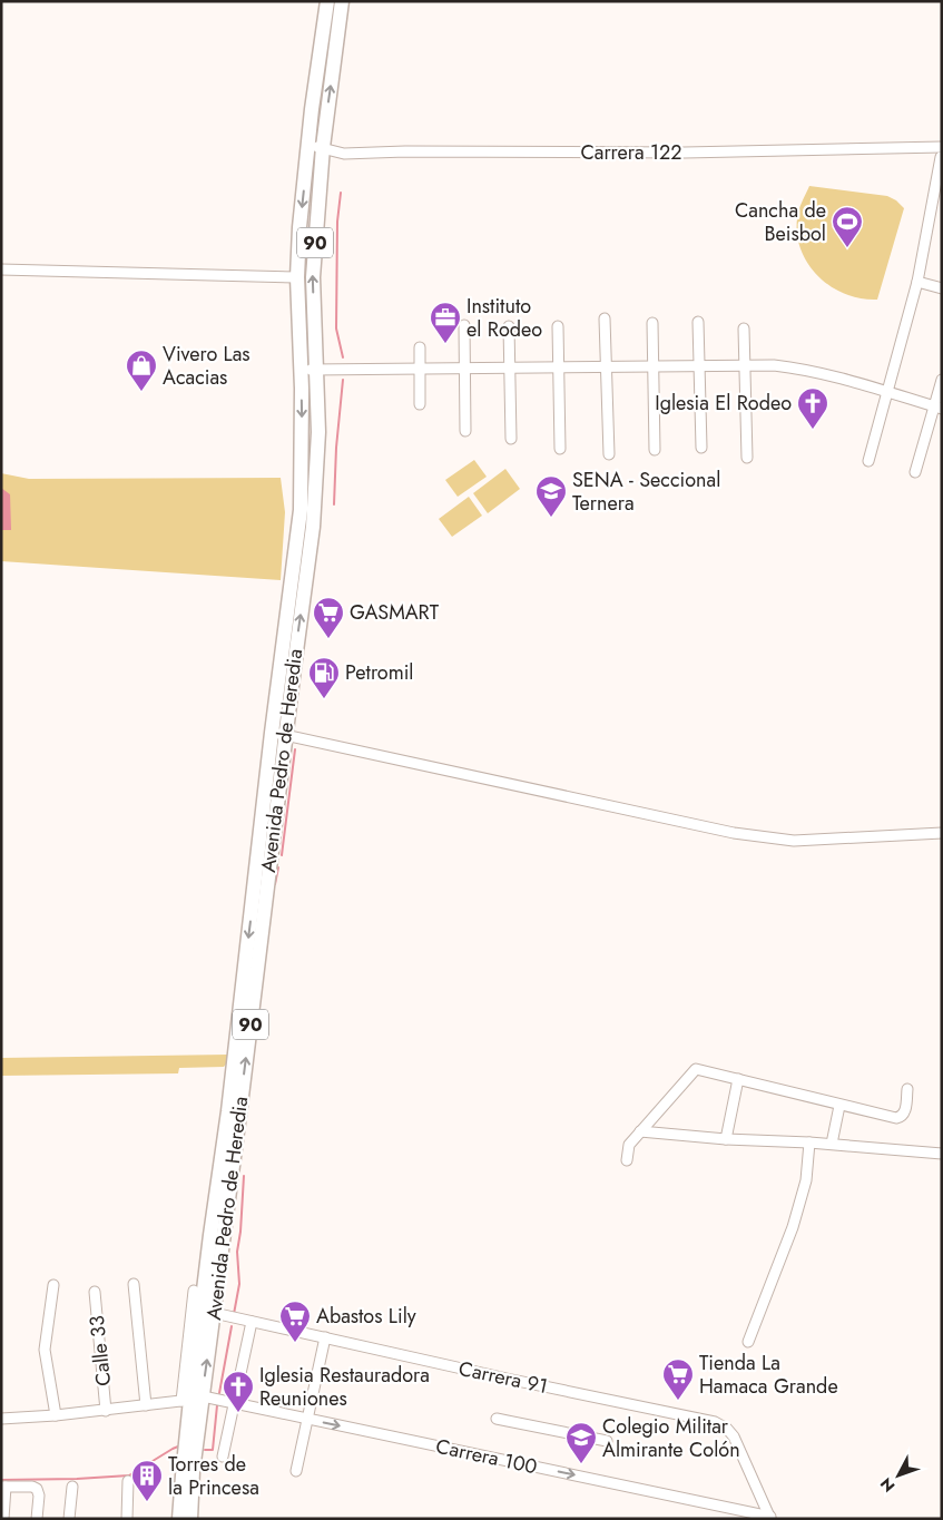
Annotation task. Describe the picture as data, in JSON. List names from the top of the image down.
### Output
{
  "streets": {
    "highway": ["90", "Avenida Pedro de Heredia"],
    "street": [
      "Carrera 122",
      "Calle 33",
      "Carrera 91",
      "Carrera 100"
    ]
  },
  "crossings": [
    ["Carrera 122", "Avenida Pedro de Heredia"],
    ["Avenida Pedro de Heredia", "Carrera 91"],
    ["Avenida Pedro de Heredia", "Carrera 100"],
    ["Calle 33", "Carrera 100"],
    ["Carrera 91", "Carrera 100"]
  ],
  "one_way": ["Carrera 100"],
  "places": {
    "sports": ["Cancha de Beisbol"],
    "office": ["Instituto el Rodeo"],
    "shop": ["Vivero Las Acacias"],
    "church": ["Iglesia El Rodeo", "Iglesia Restauradora Reuniones"],
    "school or university": ["SENA - Seccional Ternera", "Colegio Militar Almirante Colón"],
    "supermarket": ["GASMART", "Abastos Lily", "Tienda La Hamaca Grande"],
    "fuel station": ["Petromil"],
    "building": ["Torres de la Princesa"]
  },
  "north": "bottom left"
}
